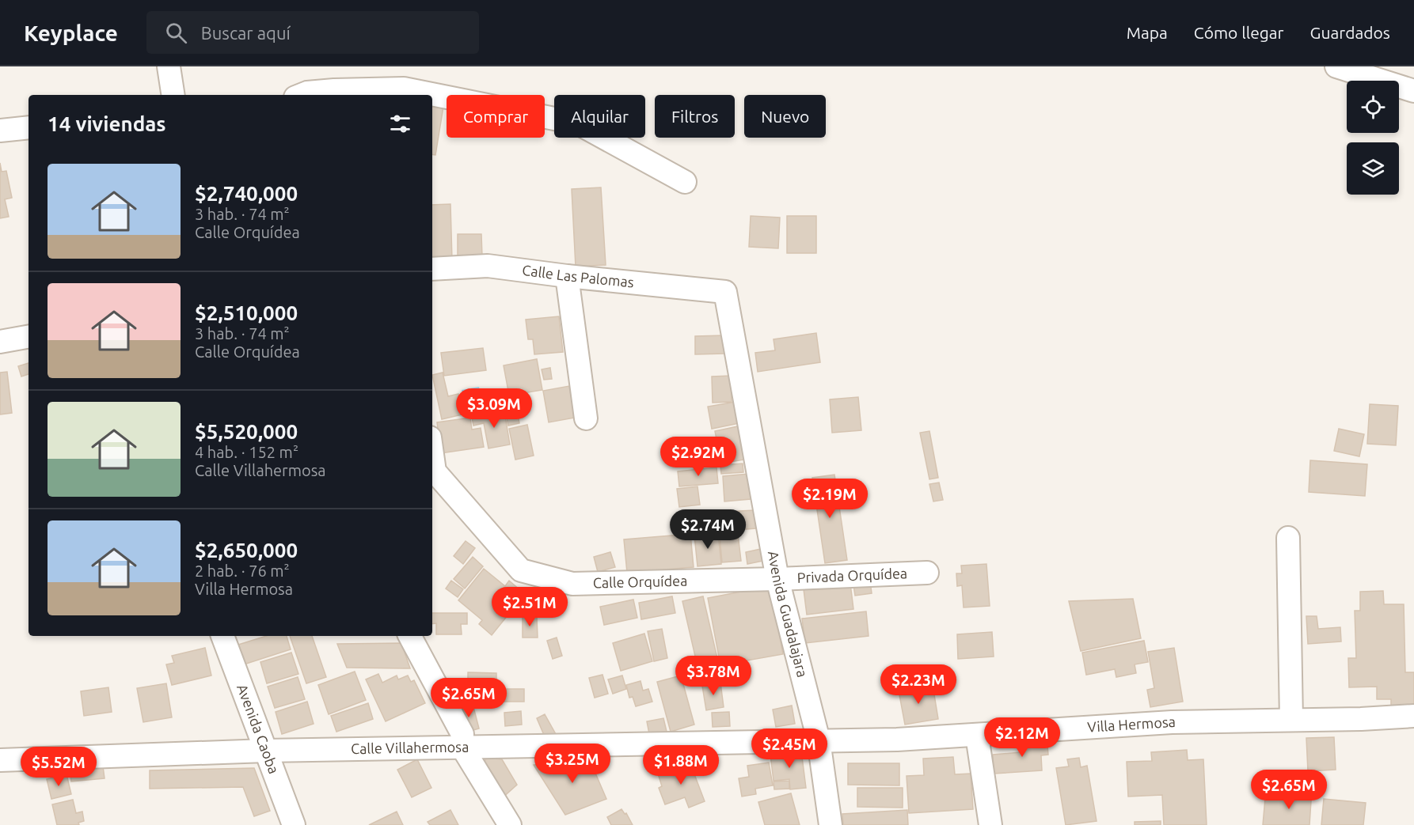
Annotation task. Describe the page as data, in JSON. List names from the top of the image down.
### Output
{
  "streets": {
    "street": [
      "Calle Las Palomas",
      "Privada Orquídea",
      "Calle Orquídea",
      "Avenida Guadalajara",
      "Villa Hermosa",
      "Avenida Caoba",
      "Calle Villahermosa"
    ]
  },
  "crossings": [
    ["Calle Las Palomas", "Avenida Guadalajara"],
    ["Privada Orquídea", "Calle Orquídea"],
    ["Privada Orquídea", "Avenida Guadalajara"],
    ["Calle Orquídea", "Avenida Guadalajara"],
    ["Avenida Guadalajara", "Villa Hermosa"],
    ["Avenida Guadalajara", "Calle Villahermosa"],
    ["Villa Hermosa", "Calle Villahermosa"],
    ["Avenida Caoba", "Calle Villahermosa"]
  ],
  "page": {
    "header": "Keyplace",
    "search": "Buscar aquí",
    "nav": ["Mapa", "Cómo llegar", "Guardados"],
    "chip": [
      "Comprar",
      "Alquilar",
      "Filtros",
      "Nuevo"
    ],
    "heading": "14 viviendas",
    "list": [
      {
        "name": "$2,740,000",
        "note": "3 hab. · 74 m² · Calle Orquídea"
      },
      {
        "name": "$2,510,000",
        "note": "3 hab. · 74 m² · Calle Orquídea"
      },
      {
        "name": "$5,520,000",
        "note": "4 hab. · 152 m² · Calle Villahermosa"
      },
      {
        "name": "$2,650,000",
        "note": "2 hab. · 76 m² · Villa Hermosa"
      }
    ],
    "price": [
      "$3.09M",
      "$2.92M",
      "$2.19M",
      "$2.74M",
      "$2.51M",
      "$3.78M",
      "$2.23M",
      "$2.65M",
      "$2.12M",
      "$2.45M",
      "$3.25M",
      "$1.88M",
      "$5.52M",
      "$2.65M"
    ]
  }
}
